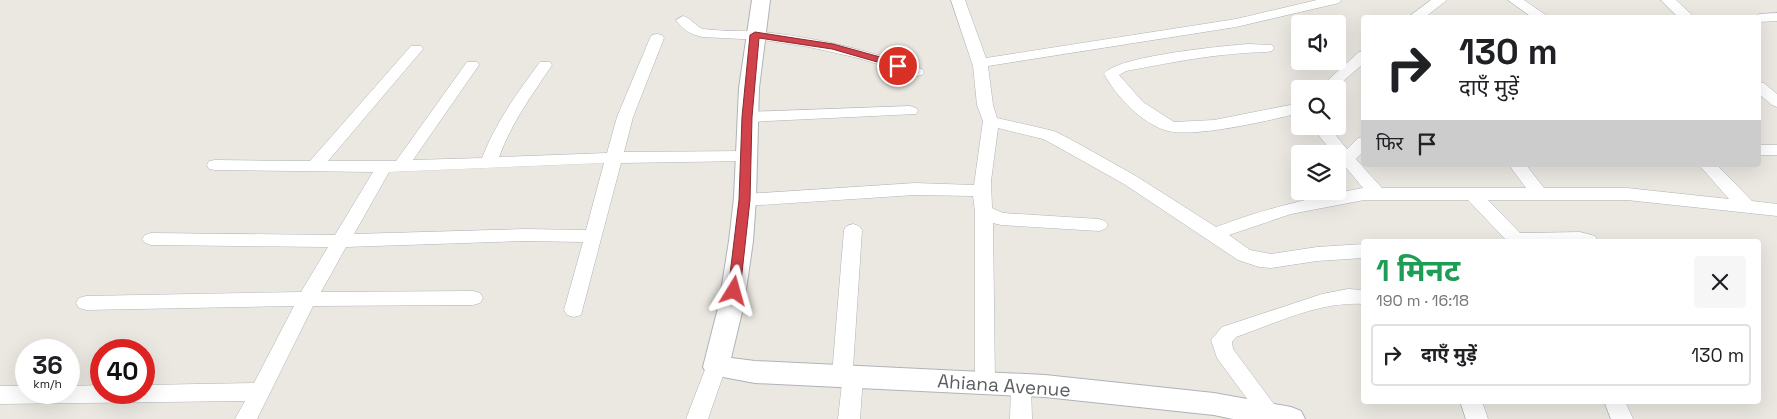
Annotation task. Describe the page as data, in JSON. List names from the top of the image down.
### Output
{
  "streets": {
    "street": ["Ahiana Avenue"]
  },
  "page": {
    "turn": ["130 m", "दाएँ मुड़ें"],
    "then": "फिर",
    "heading": ["1 मिनट", "190 m · 16:18"],
    "list": [
      {
        "name": "दाएँ मुड़ें",
        "value": "130 m"
      }
    ],
    "speed": "36 km/h",
    "limit": "40"
  }
}
